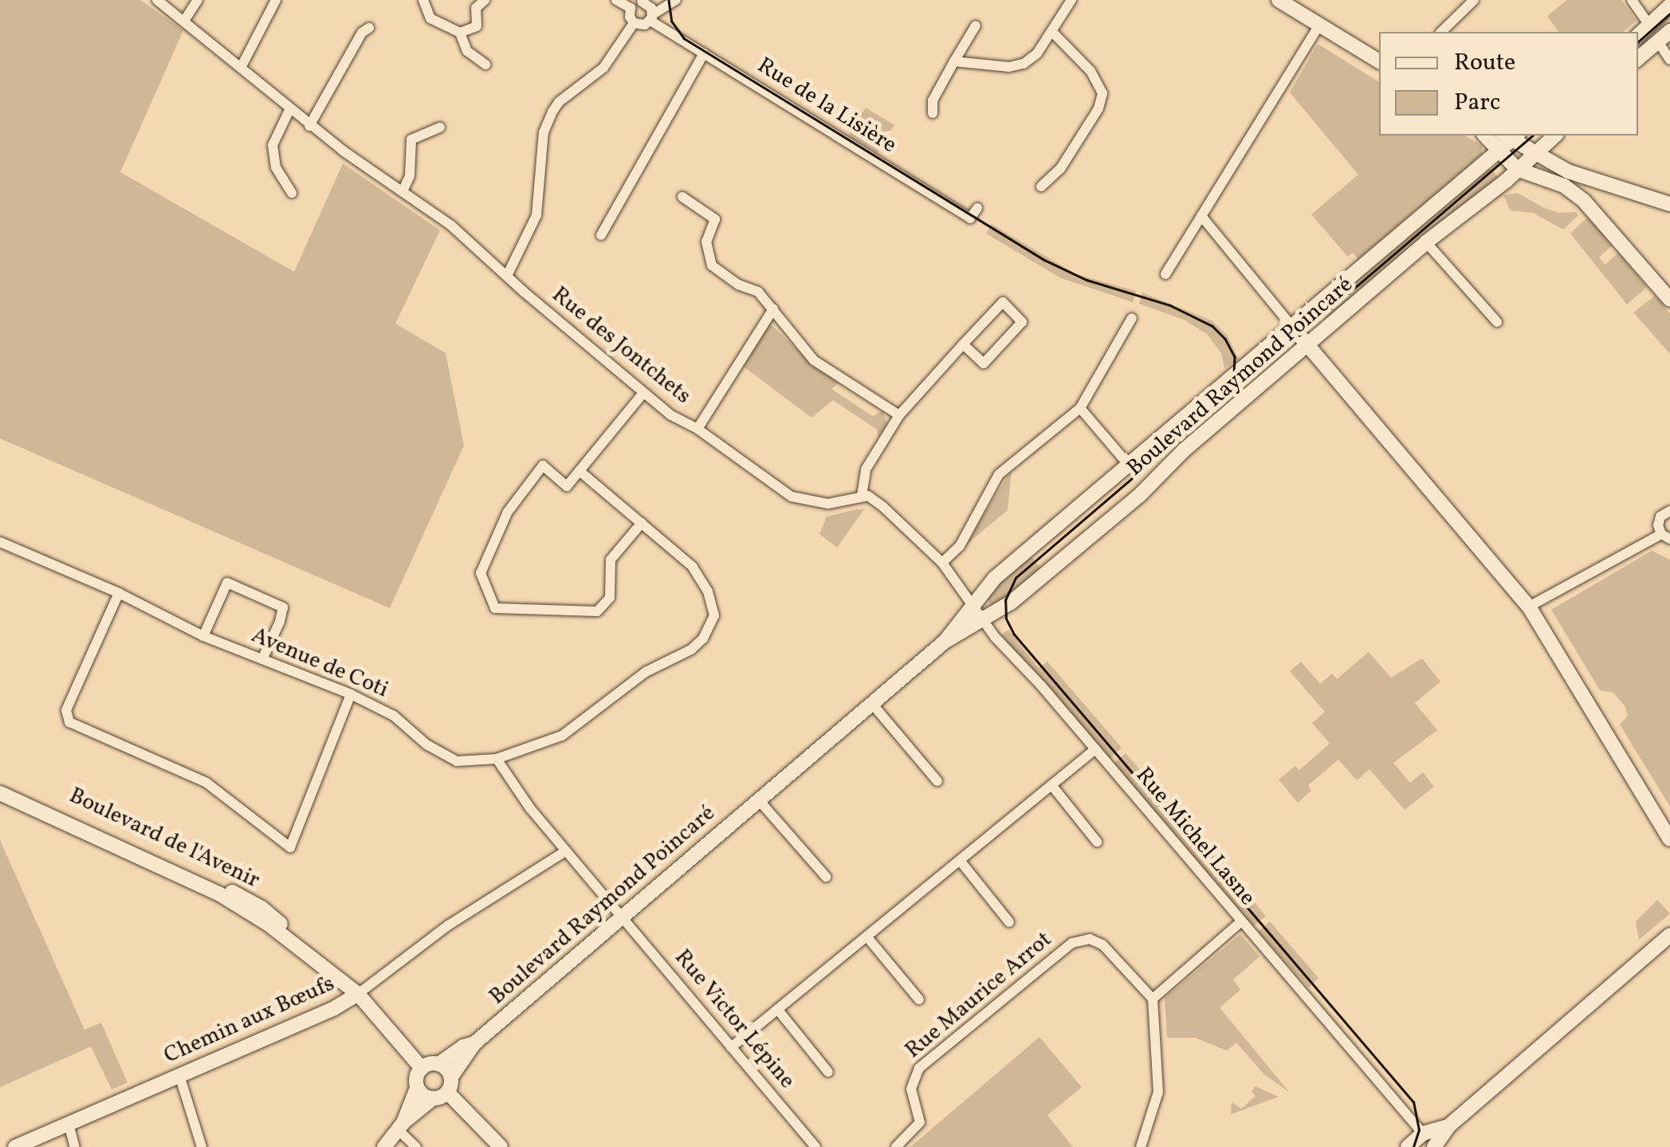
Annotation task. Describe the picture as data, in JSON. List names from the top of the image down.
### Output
{
  "streets": {
    "street": [
      "Rue de la Lisière",
      "Rue des Jontchets",
      "Boulevard Raymond Poincaré",
      "Avenue de Coti",
      "Rue Michel Lasne",
      "Boulevard de l'Avenir",
      "Rue Maurice Arrot",
      "Rue Victor Lépine",
      "Chemin aux Bœufs"
    ]
  },
  "crossings": [
    ["Boulevard Raymond Poincaré", "Rue Michel Lasne"],
    ["Boulevard Raymond Poincaré", "Boulevard de l'Avenir"],
    ["Boulevard Raymond Poincaré", "Rue Victor Lépine"],
    ["Avenue de Coti", "Rue Victor Lépine"],
    ["Boulevard de l'Avenir", "Chemin aux Bœufs"],
    ["Rue Victor Lépine", "Chemin aux Bœufs"]
  ],
  "legend": ["Route", "Parc"]
}
